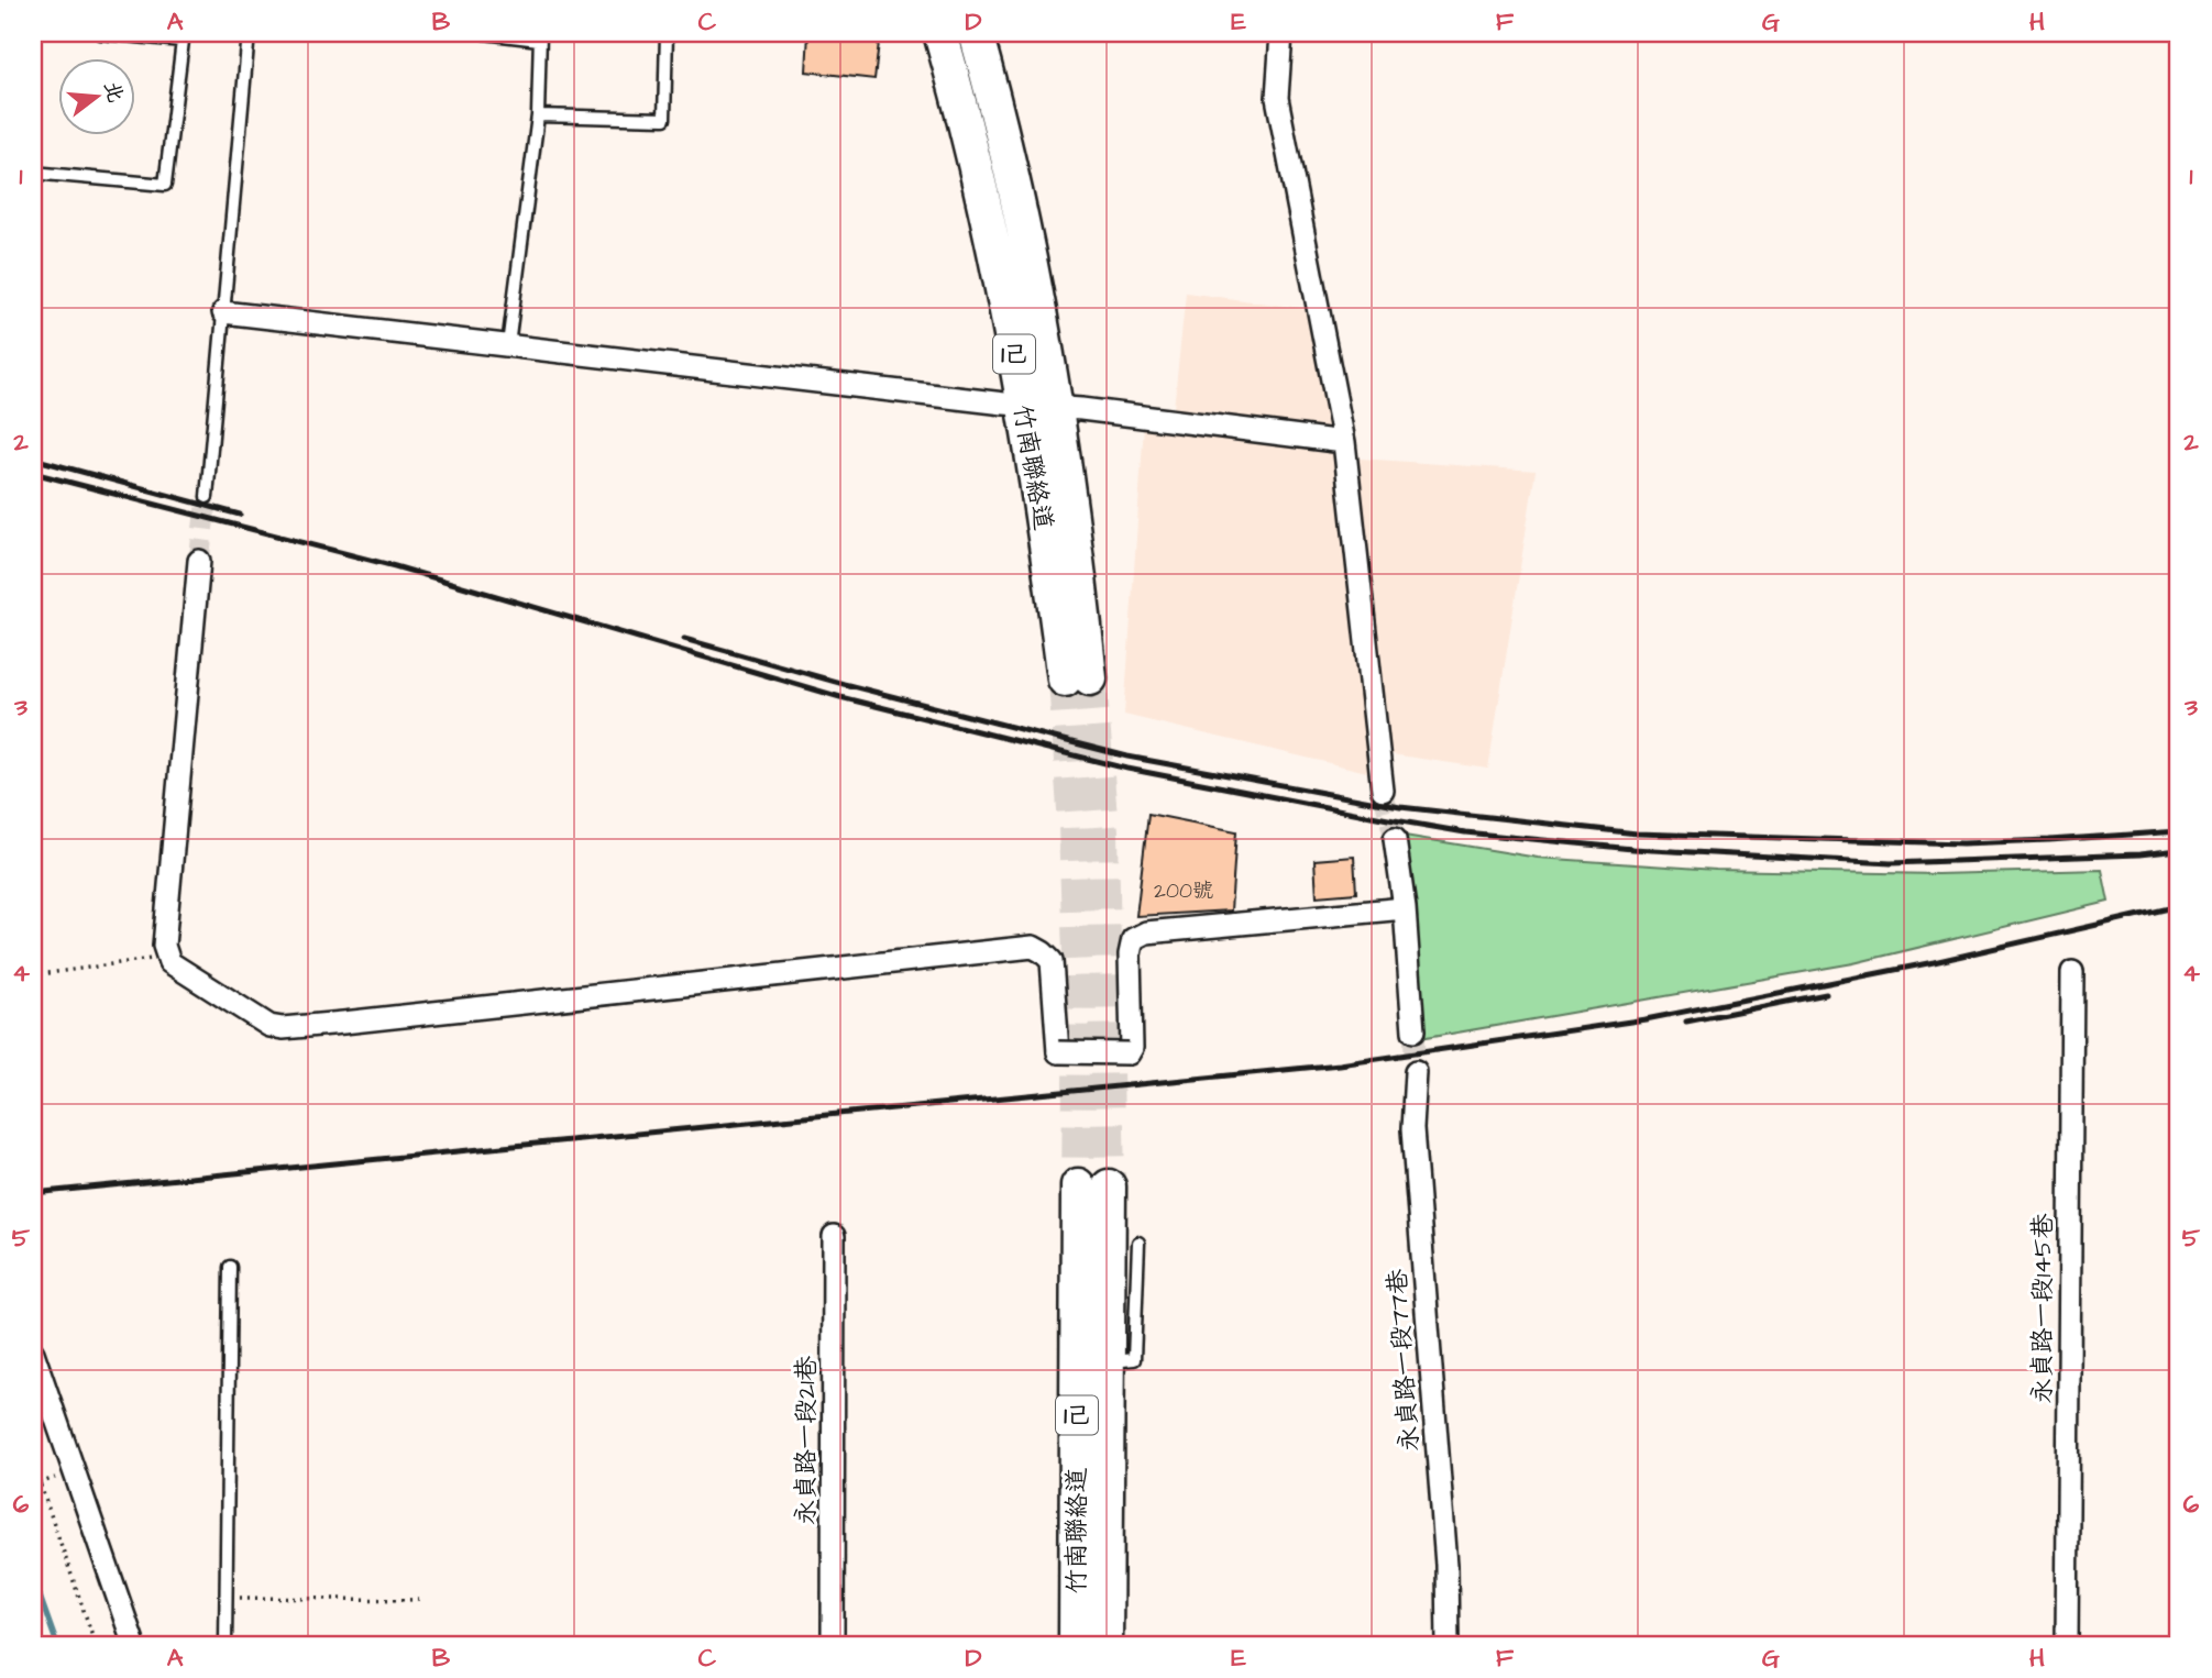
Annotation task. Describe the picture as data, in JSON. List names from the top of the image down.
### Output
{
  "streets": {
    "main road": ["1己", "竹南聯絡道"],
    "street": ["永貞路一段145巷", "永貞路一段77巷", "永貞路一段21巷"]
  },
  "house_numbers": ["200號"],
  "north": "right",
  "grid": {
    "columns": [
      "A",
      "B",
      "C",
      "D",
      "E",
      "F",
      "G",
      "H"
    ],
    "rows": [
      "1",
      "2",
      "3",
      "4",
      "5",
      "6"
    ]
  }
}
